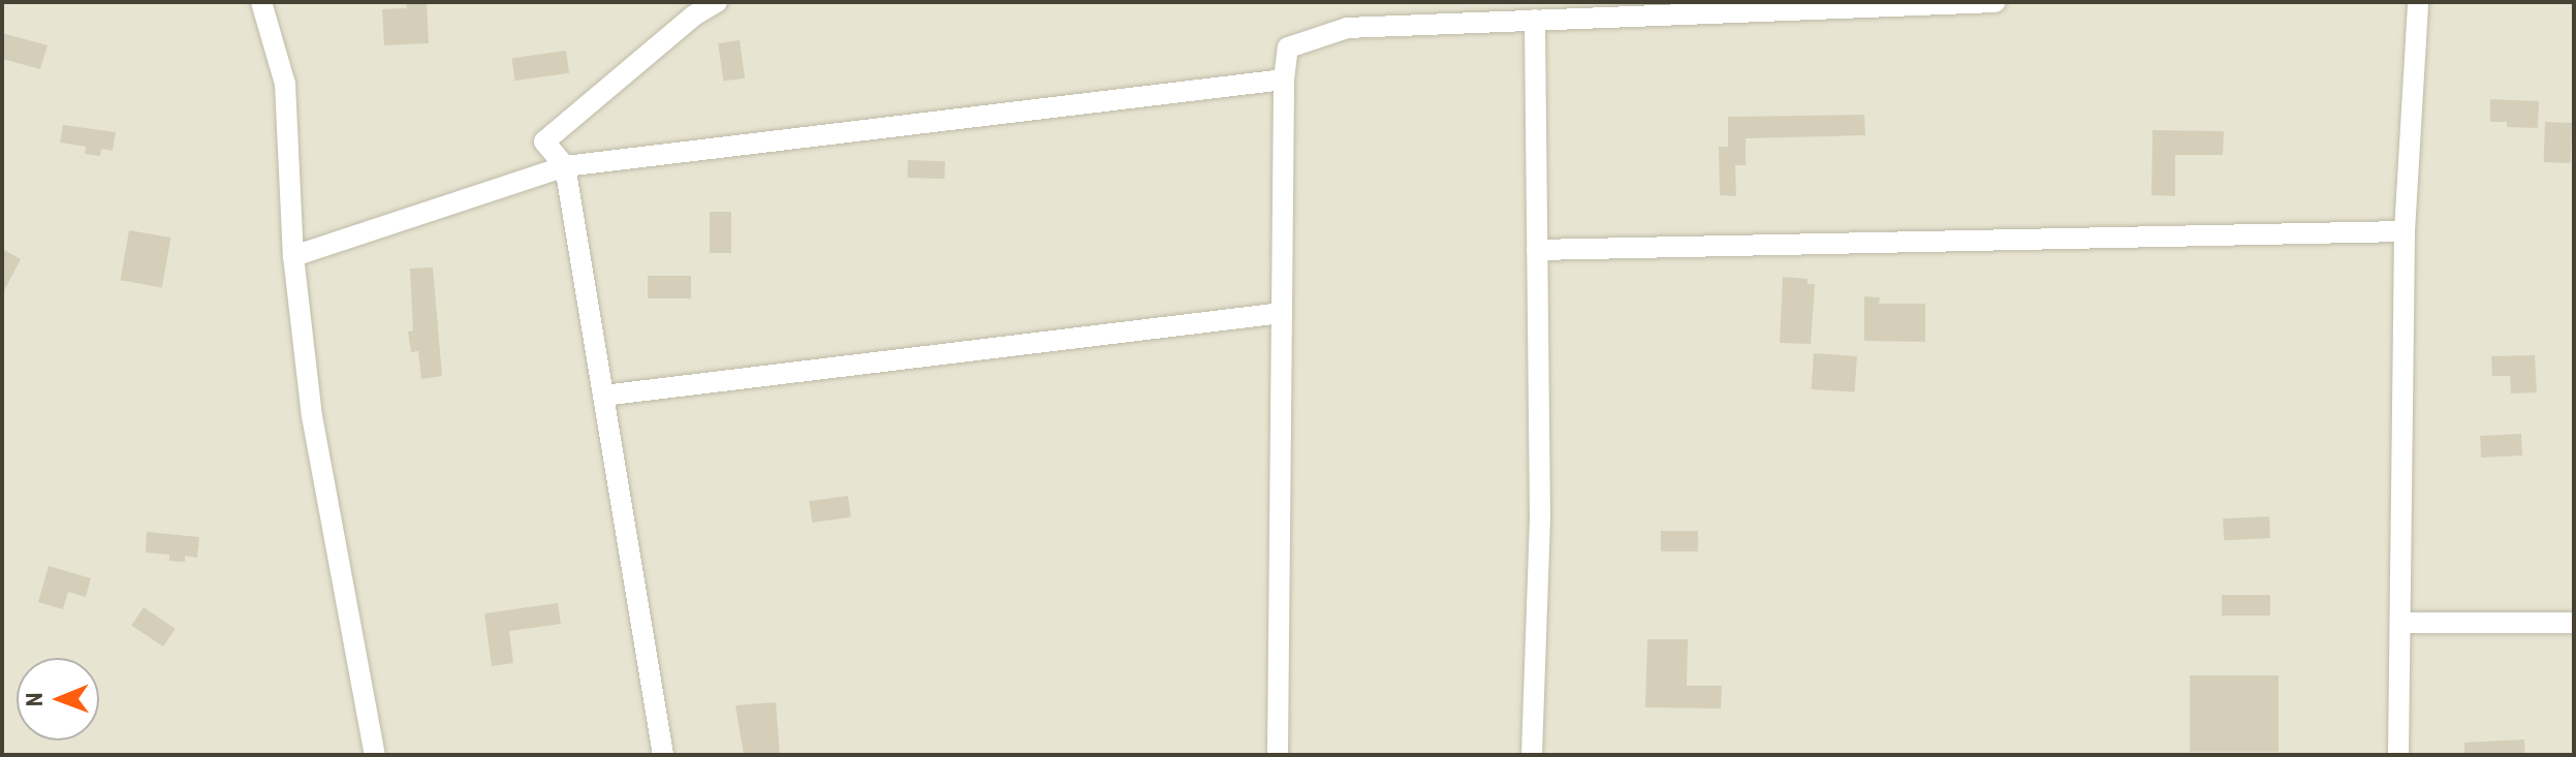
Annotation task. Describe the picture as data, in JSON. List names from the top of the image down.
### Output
{
  "north": "left"
}
